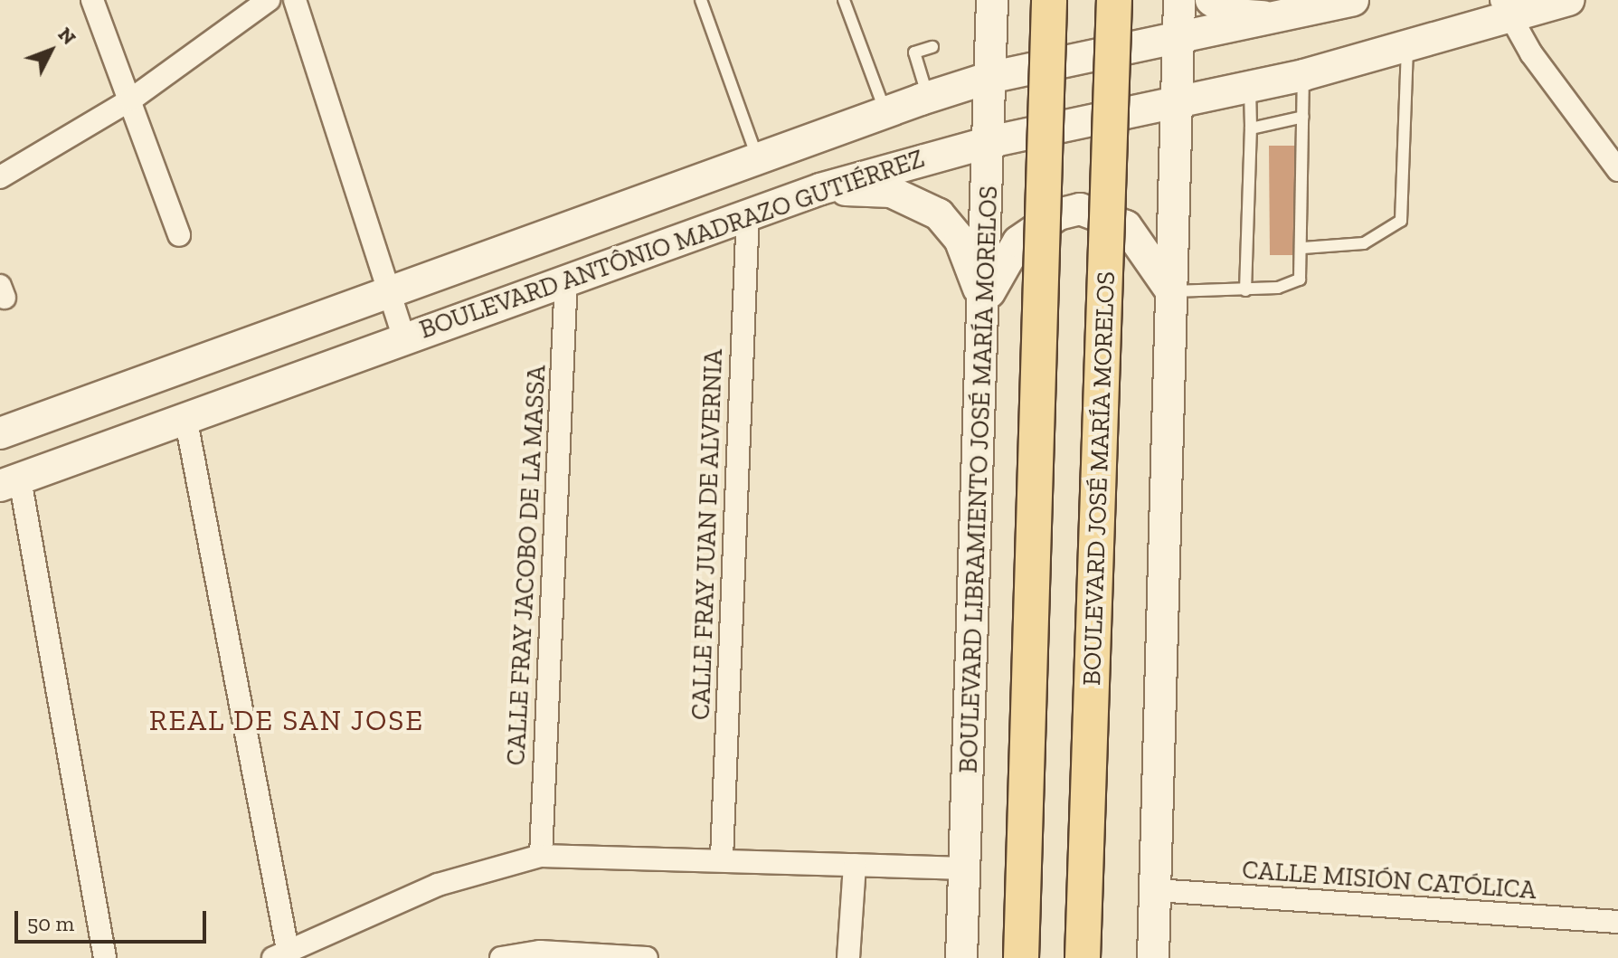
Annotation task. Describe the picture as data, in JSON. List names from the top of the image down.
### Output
{
  "streets": {
    "main road": ["BOULEVARD JOSÉ MARÍA MORELOS"],
    "street": [
      "BOULEVARD ANTÔNIO MADRAZO GUTIÉRREZ",
      "BOULEVARD LIBRAMIENTO JOSÉ MARÍA MORELOS",
      "CALLE FRAY JUAN DE ALVERNIA",
      "CALLE FRAY JACOBO DE LA MASSA",
      "CALLE MISIÓN CATÓLICA"
    ]
  },
  "crossings": [
    ["BOULEVARD ANTÔNIO MADRAZO GUTIÉRREZ", "BOULEVARD LIBRAMIENTO JOSÉ MARÍA MORELOS"],
    ["BOULEVARD ANTÔNIO MADRAZO GUTIÉRREZ", "CALLE FRAY JUAN DE ALVERNIA"],
    ["BOULEVARD ANTÔNIO MADRAZO GUTIÉRREZ", "CALLE FRAY JACOBO DE LA MASSA"]
  ],
  "districts": ["REAL DE SAN JOSE"],
  "scale_bar": "50 m",
  "north": "top right"
}
